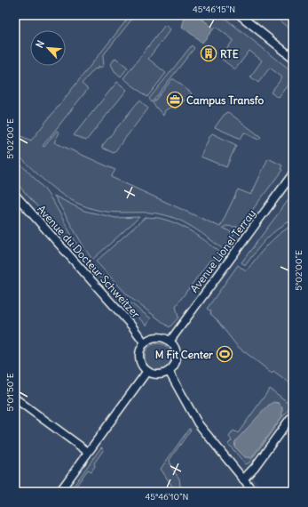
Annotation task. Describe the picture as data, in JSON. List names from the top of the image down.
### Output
{
  "streets": {
    "street": ["Avenue Lionel Terray", "Avenue du Docteur Schweitzer"]
  },
  "crossings": [
    ["Avenue Lionel Terray", "Avenue du Docteur Schweitzer"]
  ],
  "places": {
    "building": ["RTE"],
    "office": ["Campus Transfo"],
    "sports": ["M Fit Center"]
  },
  "north": "top left",
  "coordinates": [
    "45°46'15\"N",
    "5°02'00\"E",
    "5°01'50\"E",
    "45°46'10\"N"
  ]
}
